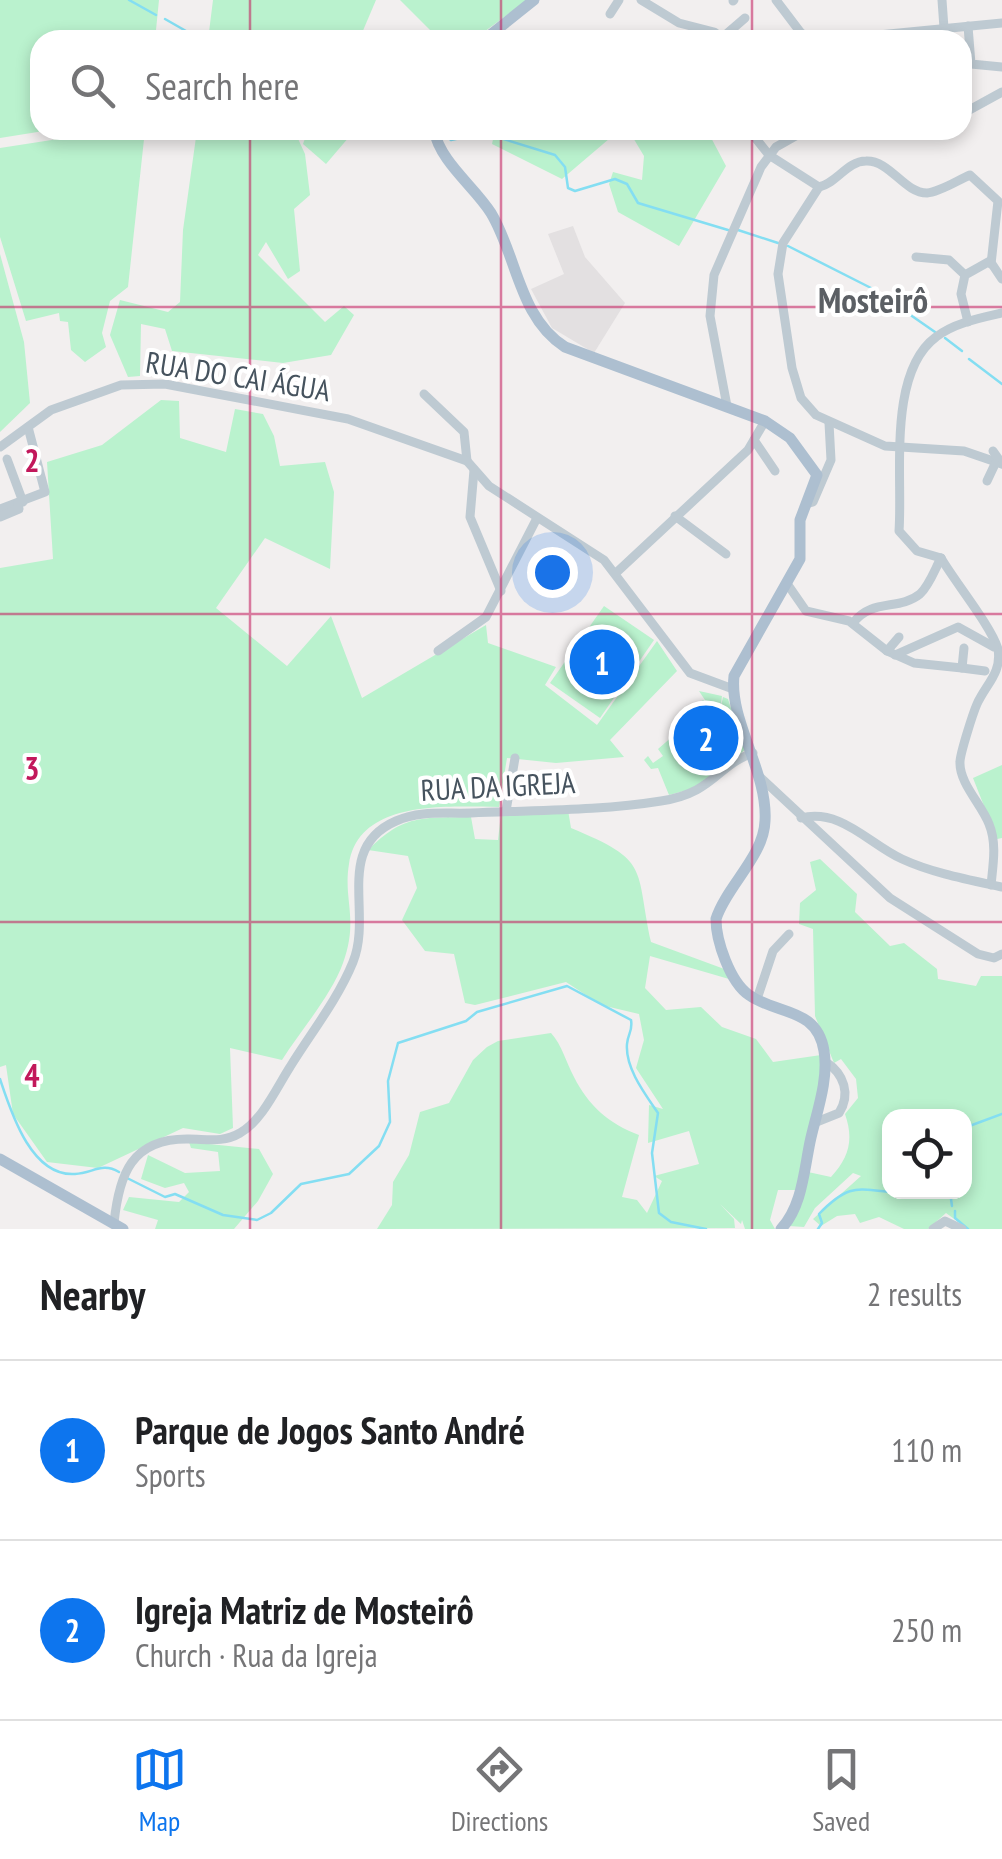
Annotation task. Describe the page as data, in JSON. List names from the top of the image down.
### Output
{
  "streets": {
    "street": ["RUA DO CAI ÁGUA", "RUA DA IGREJA"]
  },
  "districts": ["Mosteirô"],
  "page": {
    "search": "Search here",
    "pins": ["1", "2"],
    "heading": ["Nearby", "2 results"],
    "list": [
      {
        "mark": "1",
        "name": "Parque de Jogos Santo André",
        "note": "Sports",
        "value": "110 m"
      },
      {
        "mark": "2",
        "name": "Igreja Matriz de Mosteirô",
        "note": "Church · Rua da Igreja",
        "value": "250 m"
      }
    ],
    "nav": ["Map", "Directions", "Saved"]
  },
  "grid": {
    "rows": ["2", "3", "4"]
  }
}
